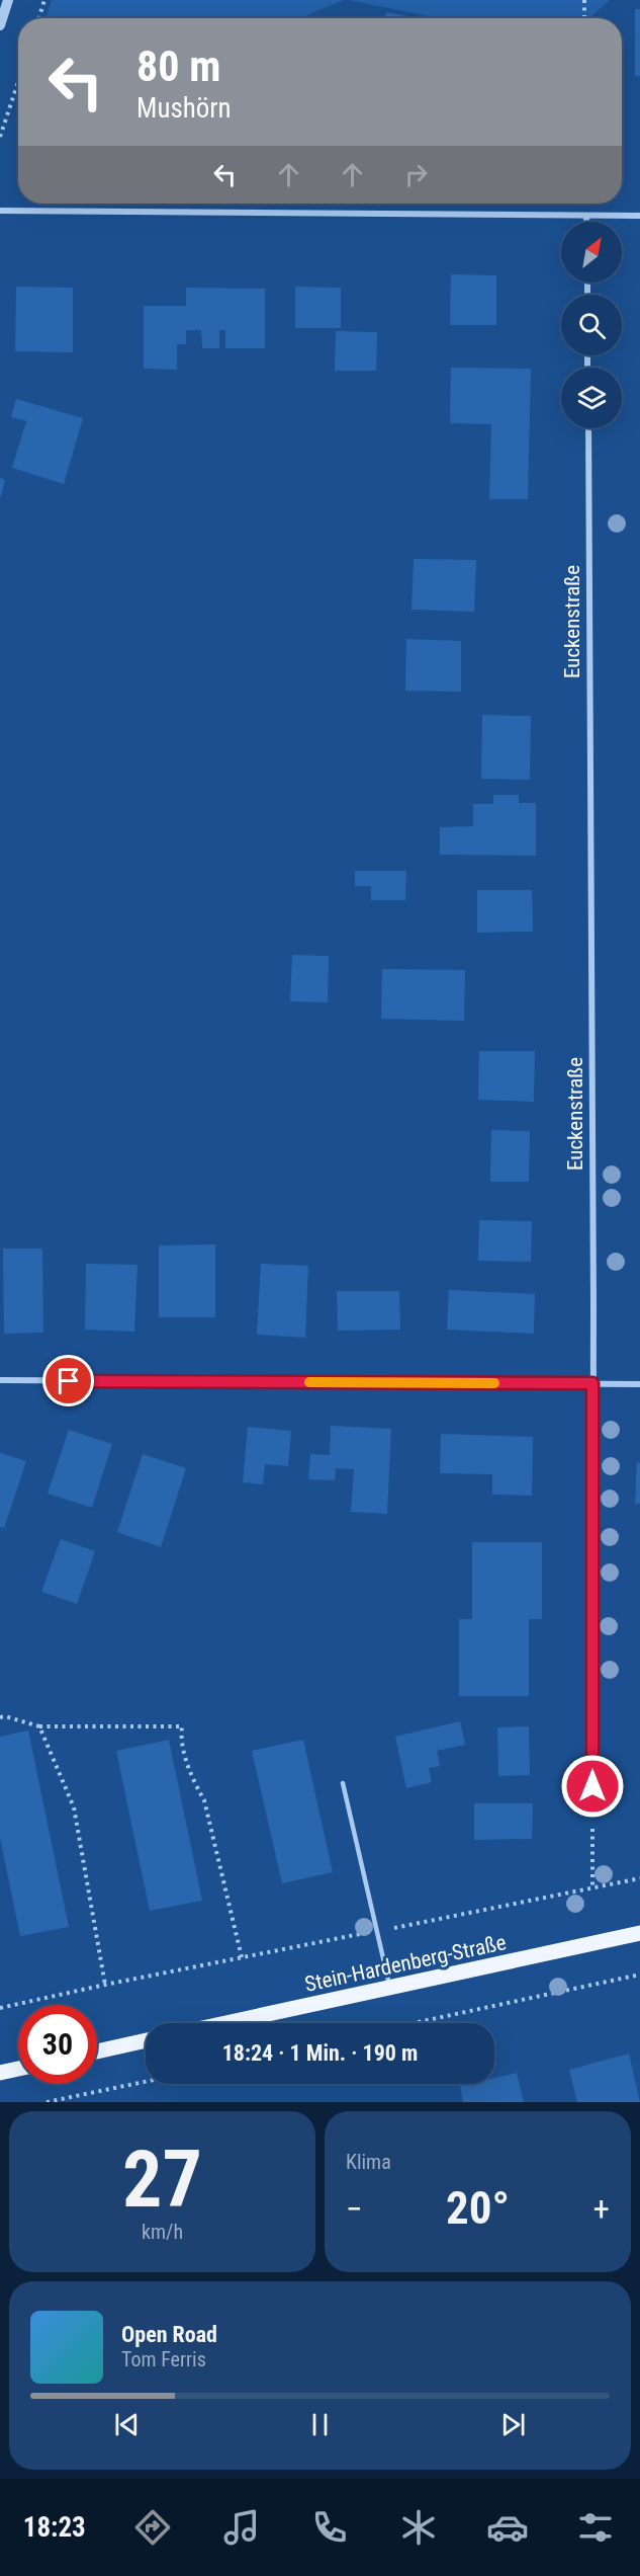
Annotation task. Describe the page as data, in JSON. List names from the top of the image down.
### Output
{
  "streets": {
    "main road": ["Stein-Hardenberg-Straße"],
    "street": ["Euckenstraße"]
  },
  "north": "top right",
  "page": {
    "turn": ["80 m", "Mushörn"],
    "limit": "30",
    "trip": "18:24 · 1 Min. · 190 m",
    "tile": [
      ["27", "km/h"],
      "Klima"
    ],
    "heat": ["−", "20°", "+"],
    "song": ["Open Road", "Tom Ferris"],
    "tabs": "18:23"
  }
}
